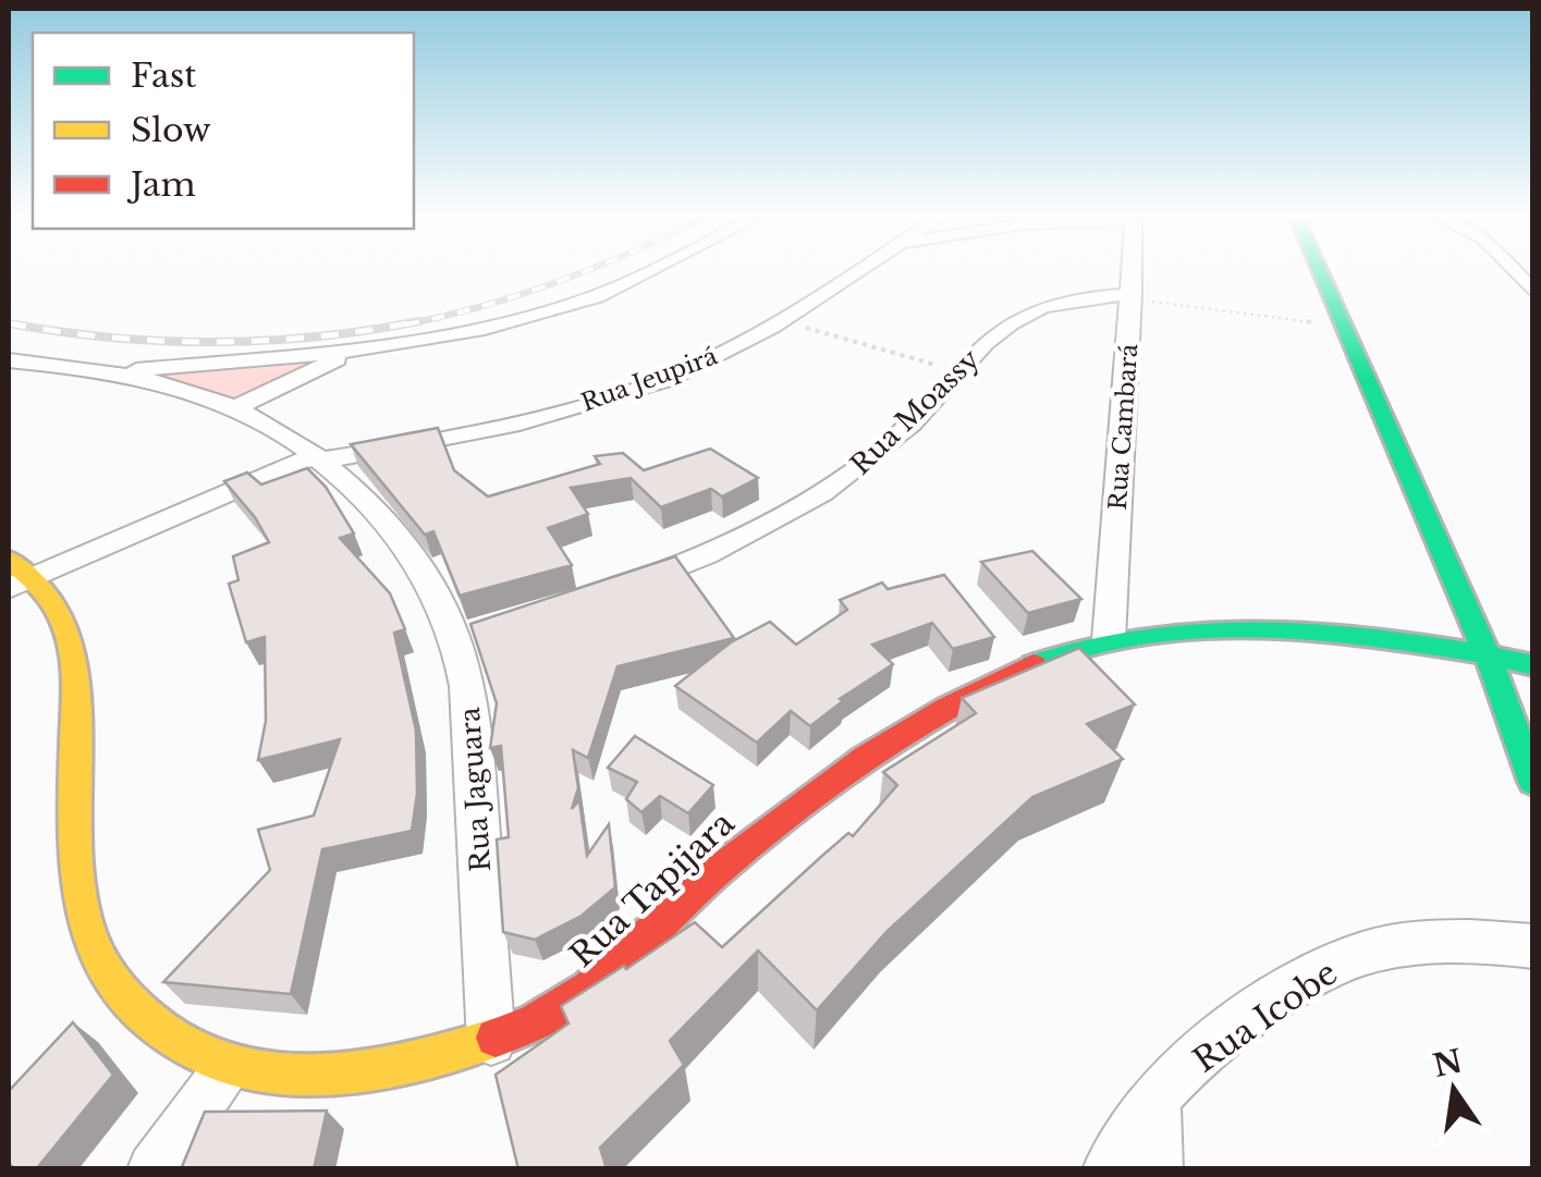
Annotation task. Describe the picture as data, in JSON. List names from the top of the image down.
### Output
{
  "streets": {
    "street": [
      "Rua Jeupirá",
      "Rua Moassy",
      "Rua Cambará",
      "Rua Jaguara",
      "Rua Tapijara",
      "Rua Icobe"
    ]
  },
  "crossings": [
    ["Rua Jeupirá", "Rua Jaguara"],
    ["Rua Jeupirá", "Rua Tapijara"],
    ["Rua Moassy", "Rua Cambará"],
    ["Rua Cambará", "Rua Tapijara"],
    ["Rua Jaguara", "Rua Tapijara"]
  ],
  "legend": ["Fast", "Slow", "Jam"],
  "north": "top"
}
